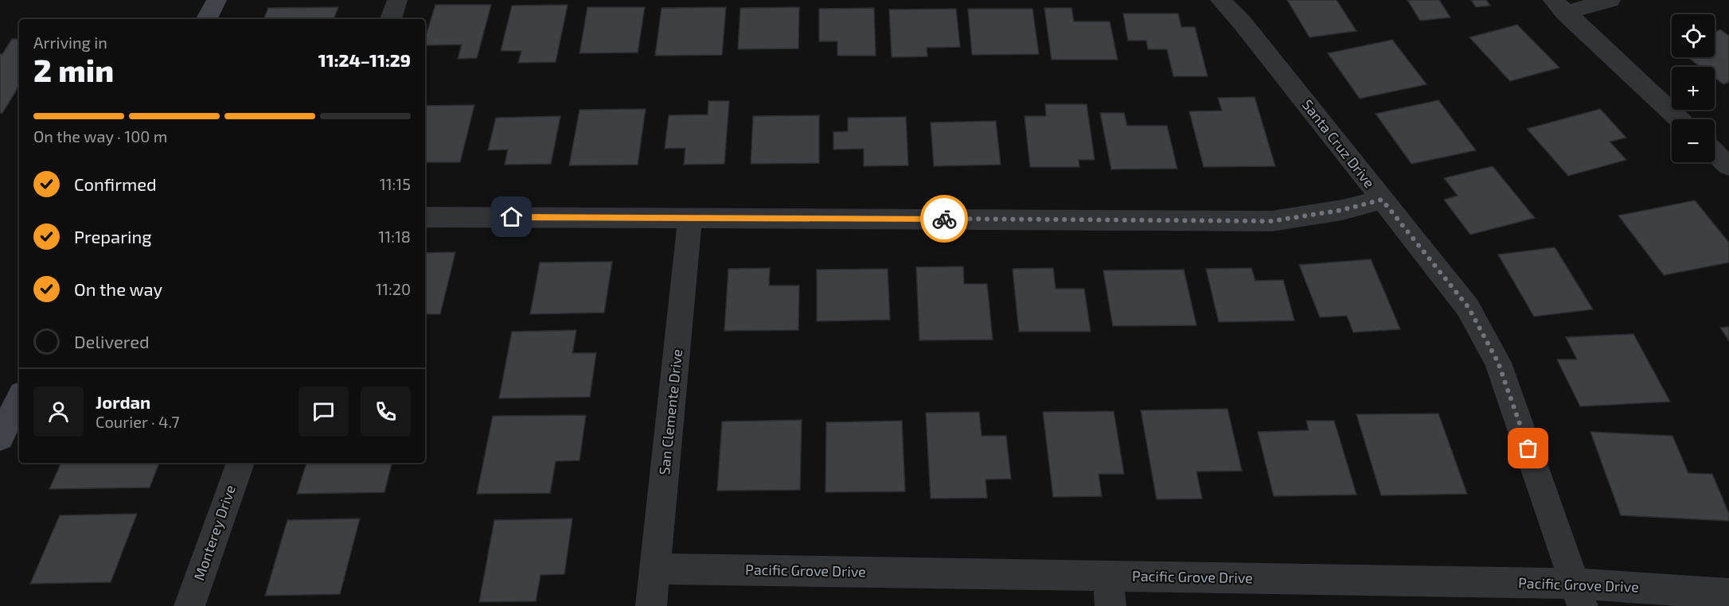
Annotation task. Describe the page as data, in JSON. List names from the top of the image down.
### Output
{
  "streets": {
    "street": [
      "Santa Cruz Drive",
      "San Clemente Drive",
      "Monterey Drive",
      "Pacific Grove Drive"
    ]
  },
  "crossings": [
    ["Santa Cruz Drive", "Pacific Grove Drive"],
    ["San Clemente Drive", "Pacific Grove Drive"]
  ],
  "page": {
    "map_buttons": ["+", "−"],
    "heading": ["2 min", "Arriving in", "11:24–11:29"],
    "panel": ["Jordan", "Courier · 4.7"],
    "bar": "On the way · 100 m",
    "list": [
      ["Confirmed", "11:15"],
      ["Preparing", "11:18"],
      ["On the way", "11:20"],
      "Delivered"
    ]
  }
}
